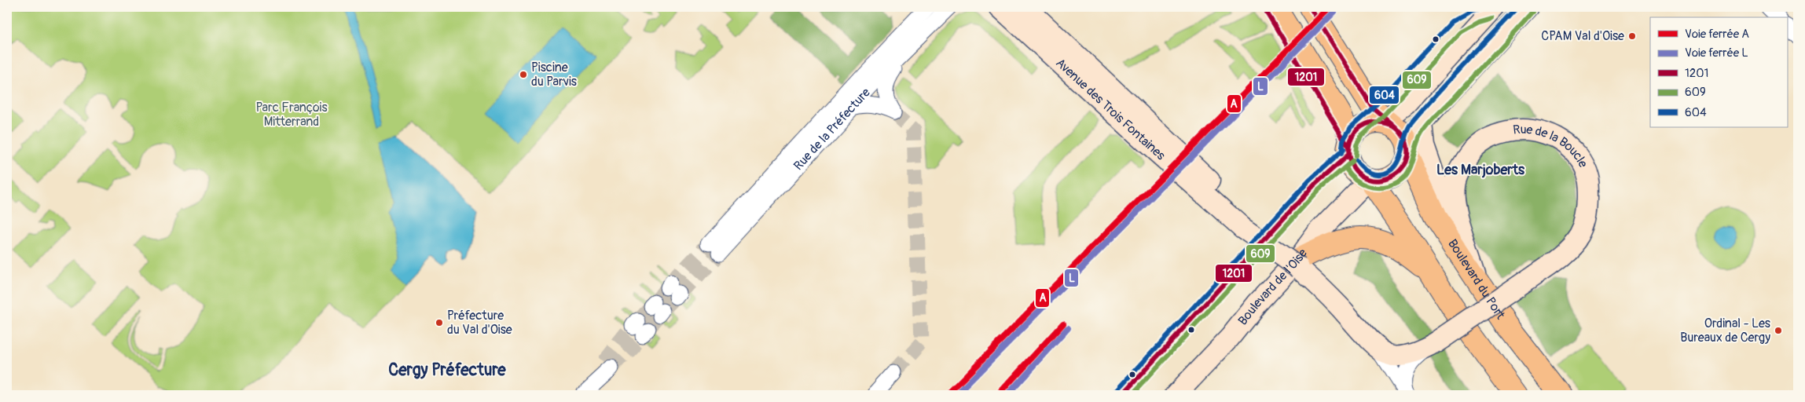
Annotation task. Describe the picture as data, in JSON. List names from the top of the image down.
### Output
{
  "streets": {
    "main road": ["Boulevard du Port"],
    "street": [
      "Avenue des Trois Fontaines",
      "Rue de la Préfecture",
      "Rue de la Boucle",
      "Boulevard de l'Oise"
    ]
  },
  "crossings": [
    ["Avenue des Trois Fontaines", "Rue de la Boucle"],
    ["Avenue des Trois Fontaines", "Boulevard de l'Oise"],
    ["Rue de la Boucle", "Boulevard du Port"],
    ["Boulevard du Port", "Boulevard de l'Oise"]
  ],
  "districts": ["Les Marjoberts", "Cergy Préfecture"],
  "parks": ["Parc François Mitterrand"],
  "places": [
    "CPAM Val d'Oise",
    "Piscine du Parvis",
    "Préfecture du Val d'Oise",
    "Ordinal - Les Bureaux de Cergy"
  ],
  "lines": [
    "rail line A",
    "transit line 1201",
    "transit line 604",
    "rail line L",
    "transit line 609"
  ],
  "legend": [
    "Voie ferrée A",
    "Voie ferrée L",
    "1201",
    "609",
    "604"
  ]
}
